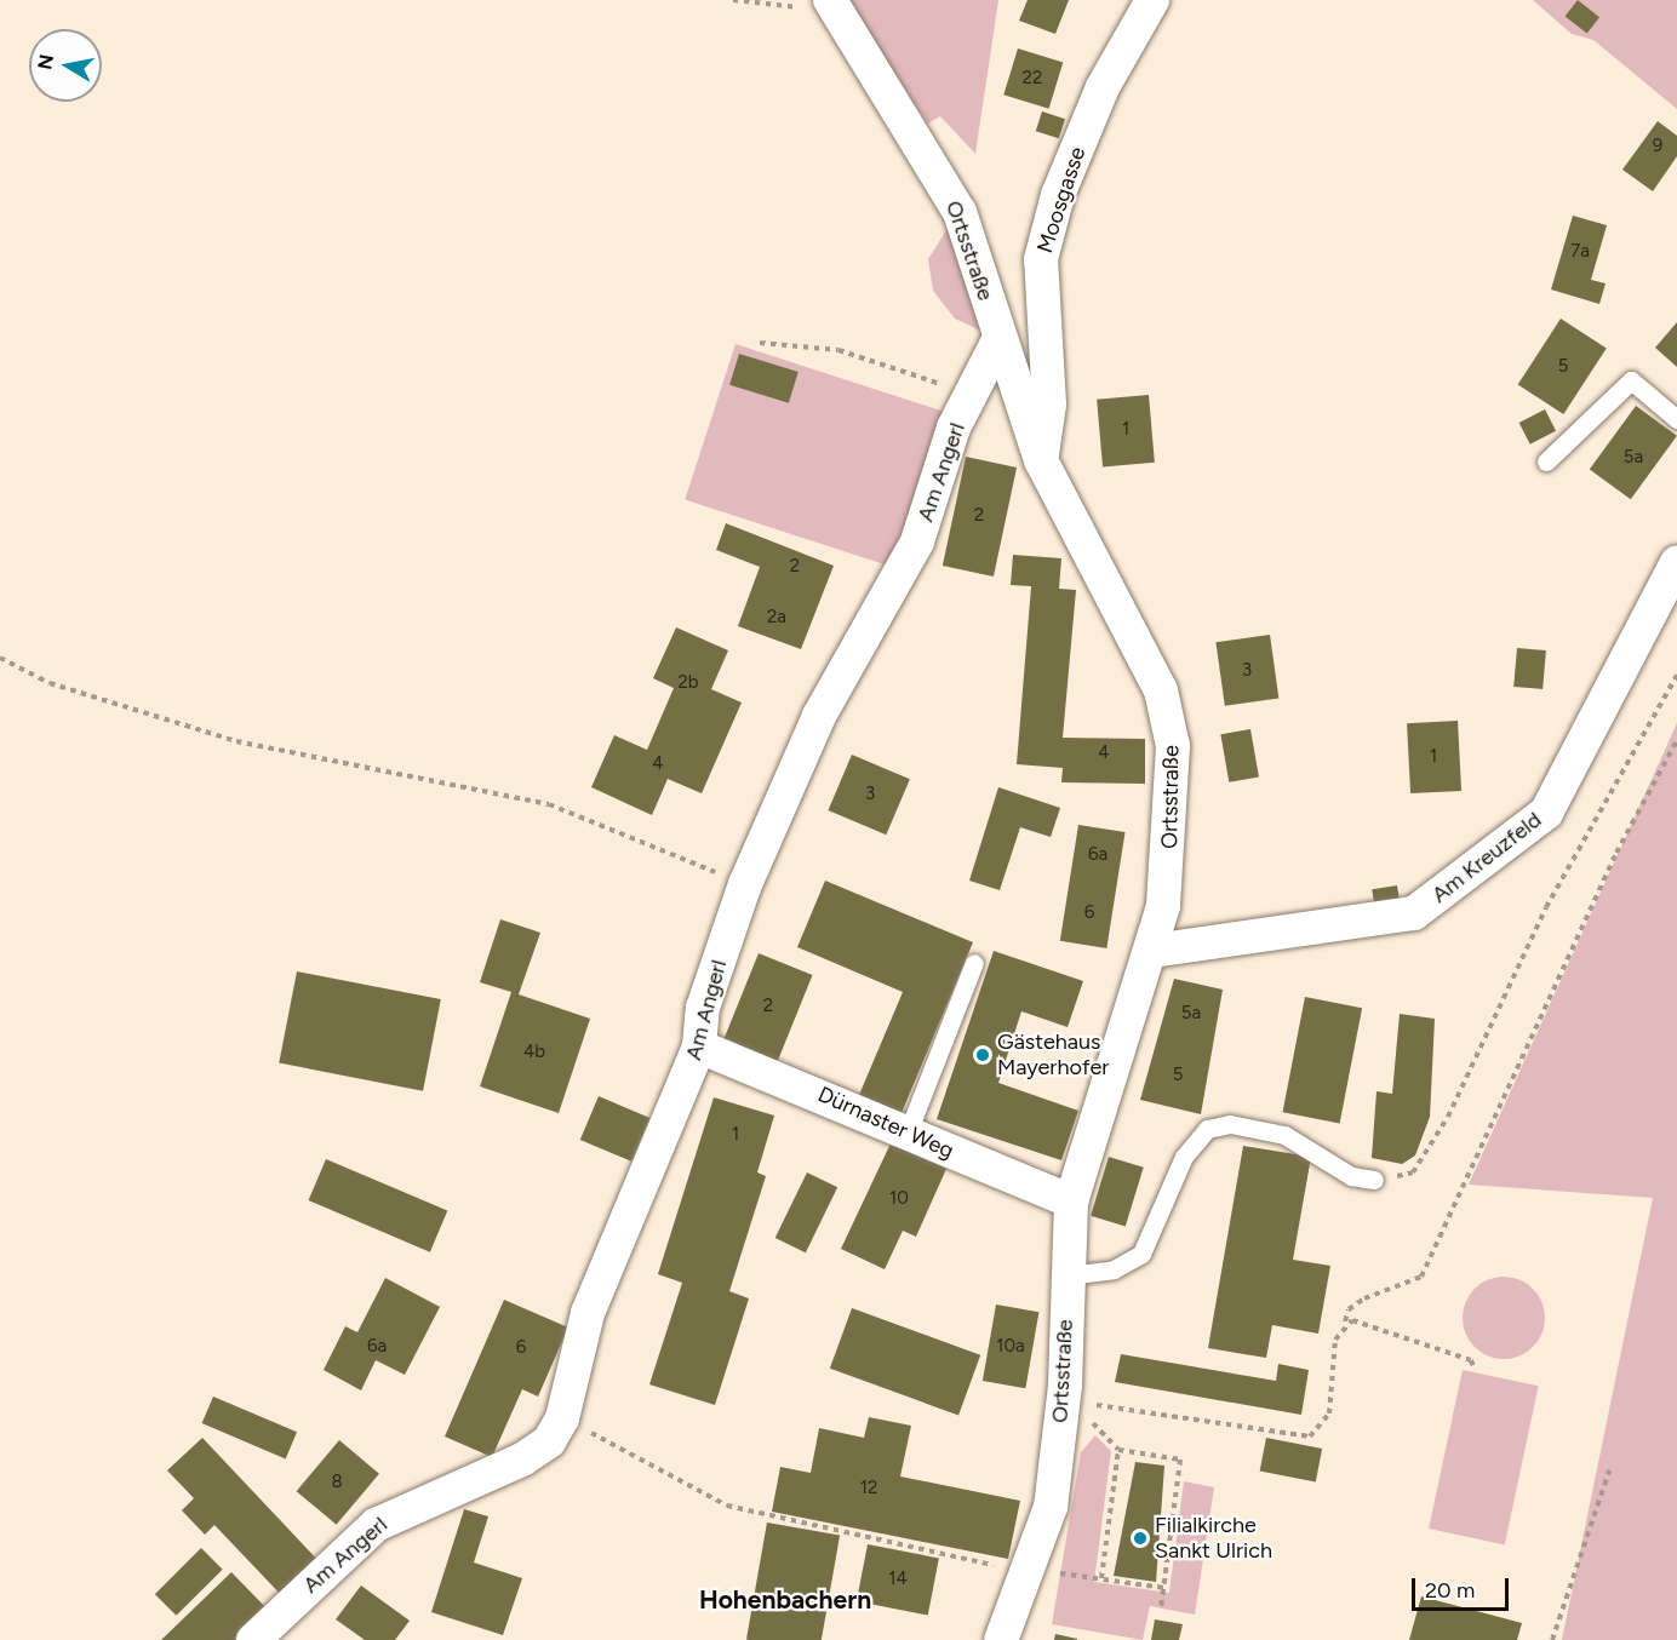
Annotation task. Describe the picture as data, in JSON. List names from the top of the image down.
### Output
{
  "streets": {
    "street": [
      "Moosgasse",
      "Ortsstraße",
      "Am Angerl",
      "Am Kreuzfeld",
      "Dürnaster Weg"
    ]
  },
  "crossings": [
    ["Moosgasse", "Ortsstraße"],
    ["Ortsstraße", "Am Angerl"],
    ["Ortsstraße", "Am Kreuzfeld"],
    ["Ortsstraße", "Dürnaster Weg"],
    ["Am Angerl", "Dürnaster Weg"]
  ],
  "districts": ["Hohenbachern"],
  "places": ["Gästehaus Mayerhofer", "Filialkirche Sankt Ulrich"],
  "house_numbers": [
    "22",
    "9",
    "7a",
    "5",
    "1",
    "5a",
    "2",
    "2",
    "2a",
    "3",
    "2b",
    "4",
    "1",
    "4",
    "3",
    "6a",
    "6",
    "2",
    "5a",
    "4b",
    "5",
    "1",
    "10",
    "6a",
    "10a",
    "6",
    "8",
    "12",
    "14"
  ],
  "scale_bar": "20 m",
  "north": "left"
}
